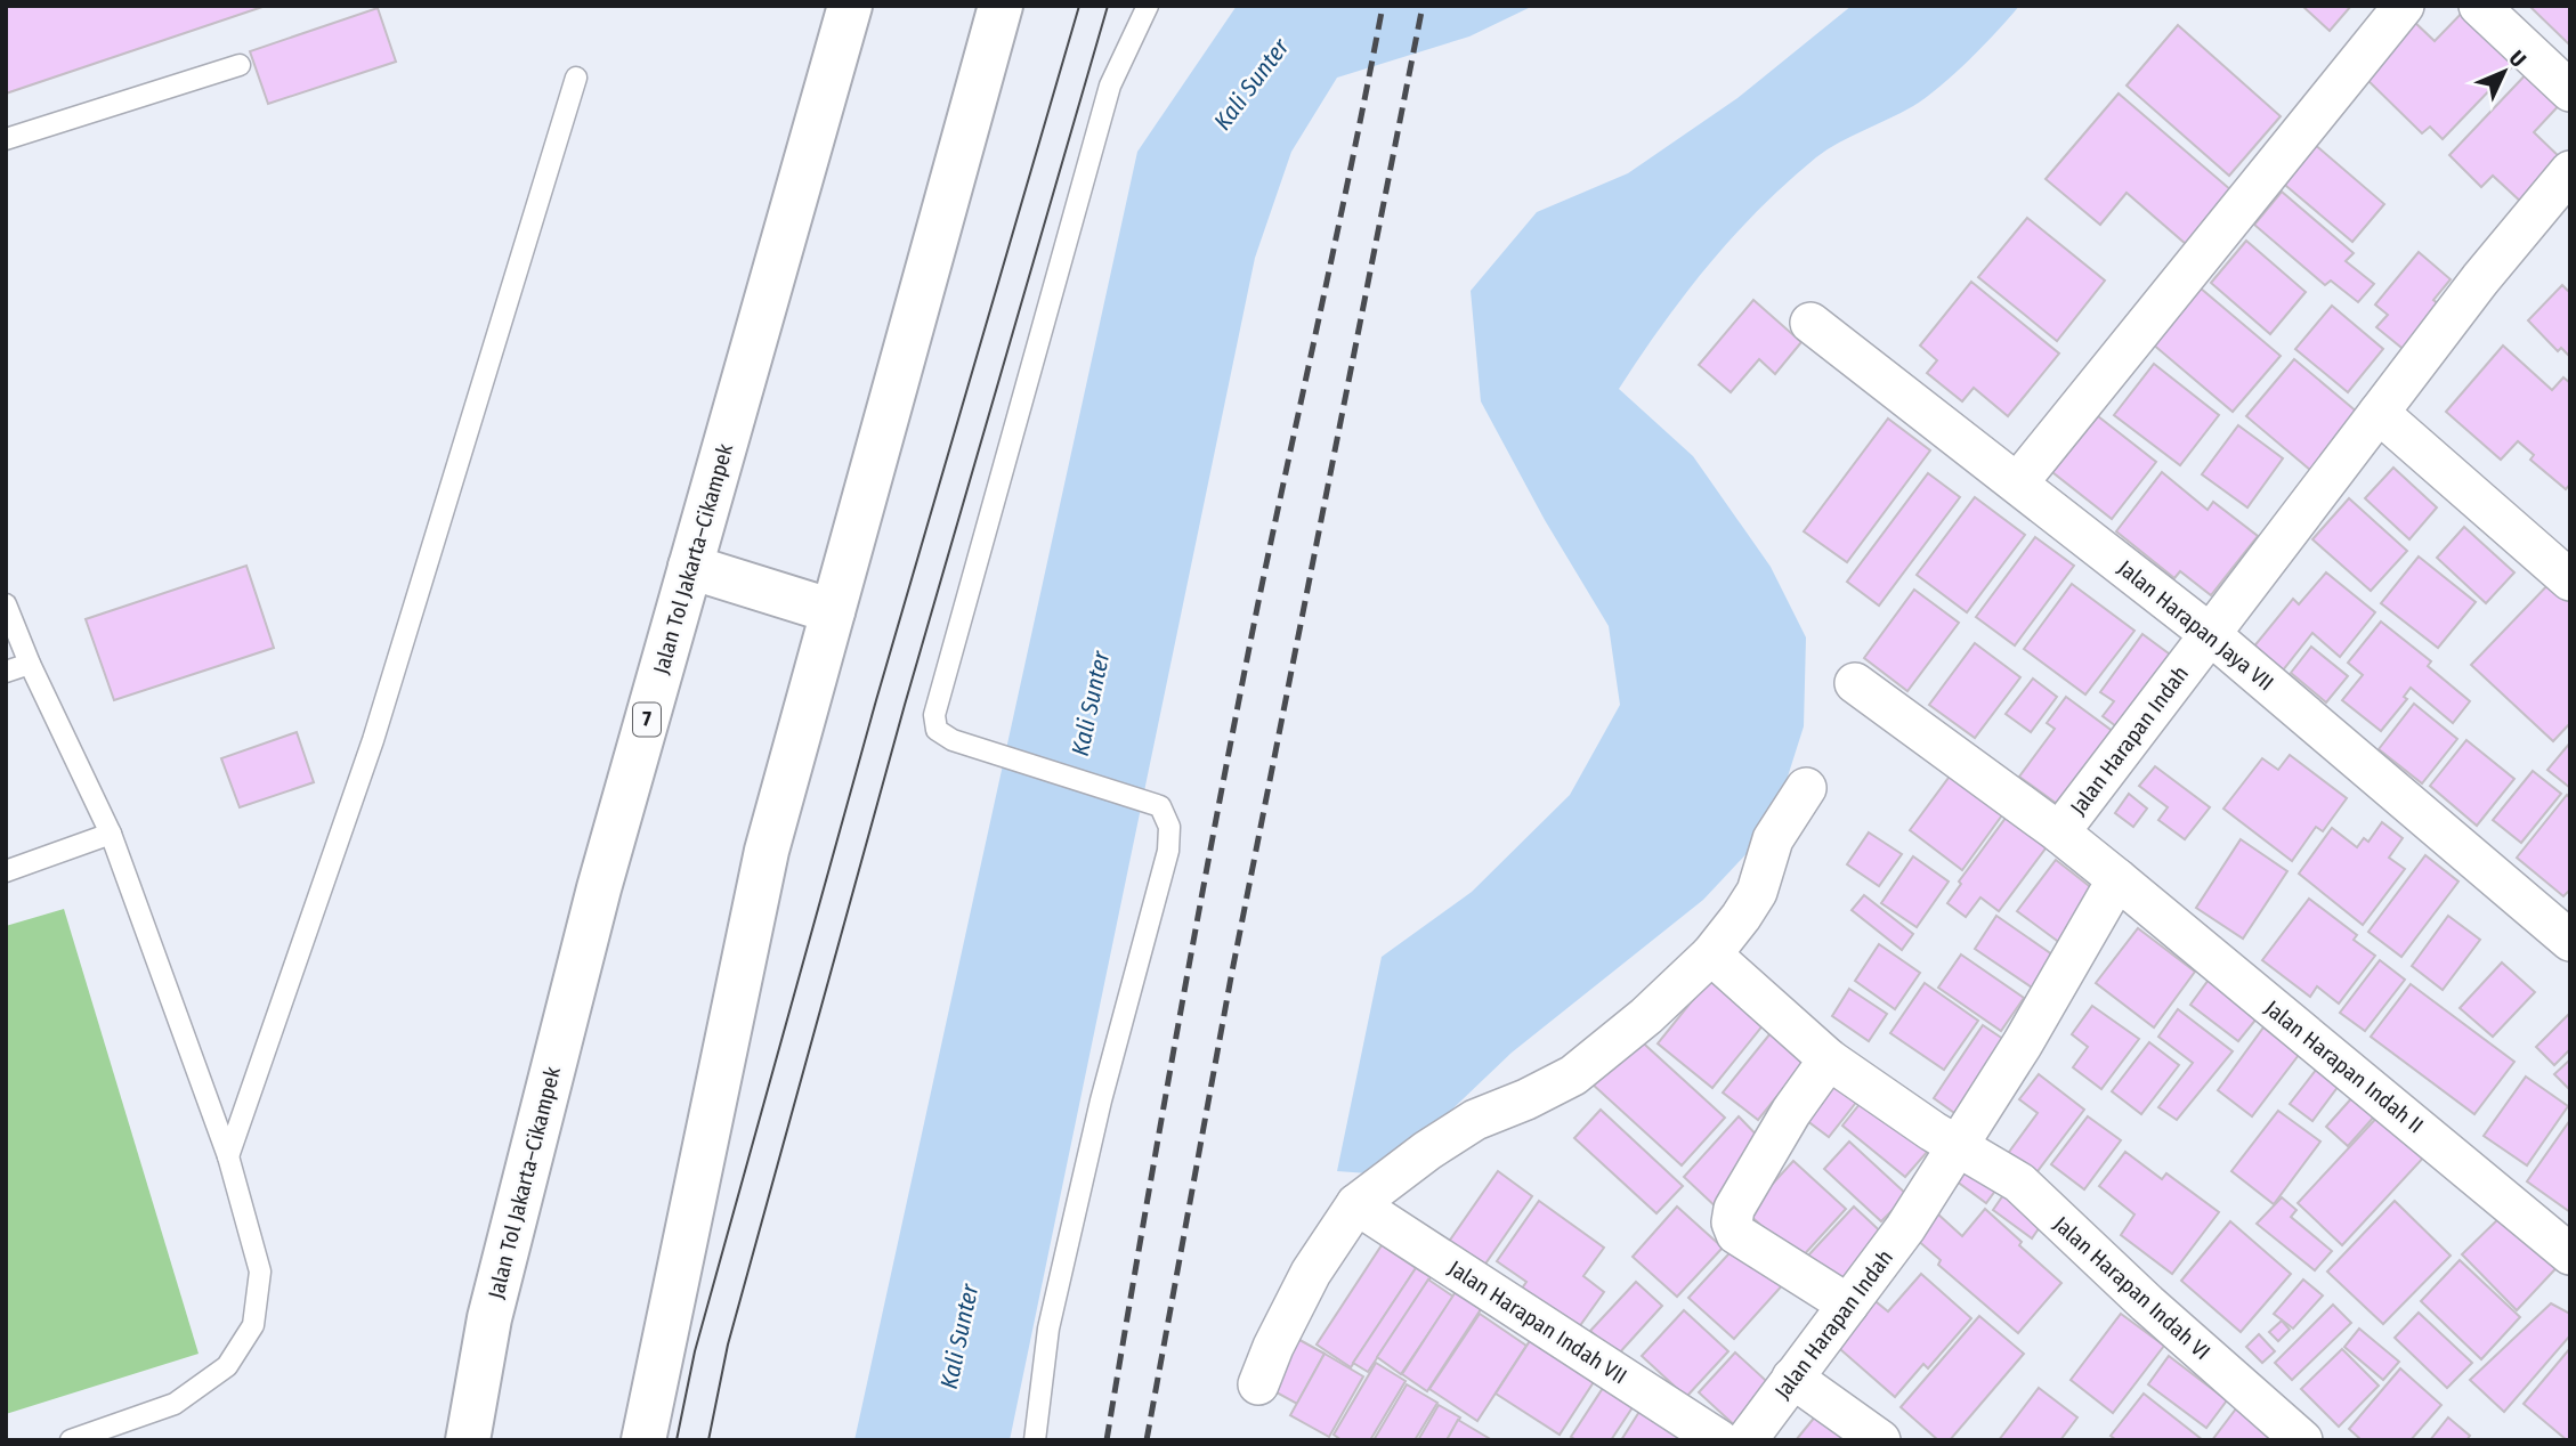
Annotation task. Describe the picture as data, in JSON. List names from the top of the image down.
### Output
{
  "streets": {
    "highway": ["Jalan Tol Jakarta–Cikampek", "7"],
    "street": [
      "Jalan Harapan Jaya VII",
      "Jalan Harapan Indah",
      "Jalan Harapan Indah II",
      "Jalan Harapan Indah VI",
      "Jalan Harapan Indah VII"
    ]
  },
  "crossings": [
    ["Jalan Harapan Jaya VII", "Jalan Harapan Indah"],
    ["Jalan Harapan Indah", "Jalan Harapan Indah II"],
    ["Jalan Harapan Indah", "Jalan Harapan Indah VI"]
  ],
  "water": ["Kali Sunter"],
  "north": "top right"
}
